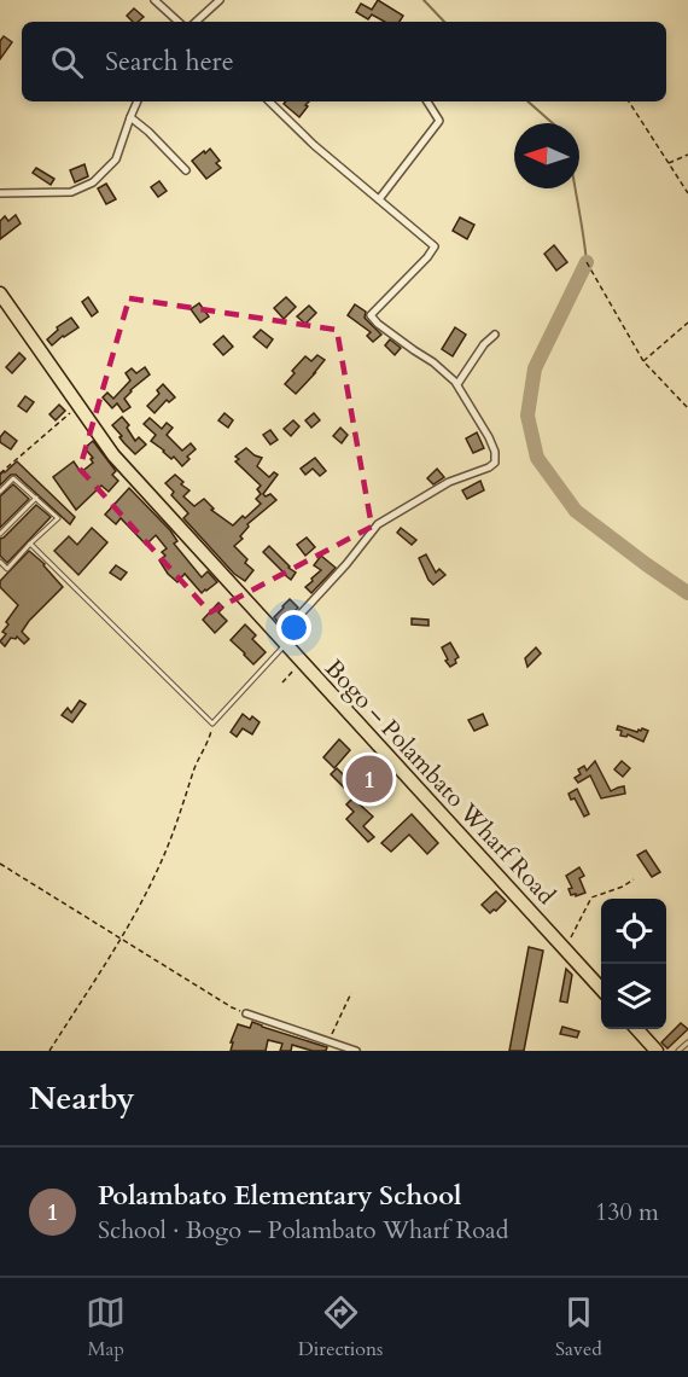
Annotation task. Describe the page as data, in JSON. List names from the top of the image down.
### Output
{
  "streets": {
    "highway": ["Bogo – Polambato Wharf Road"]
  },
  "north": "left",
  "page": {
    "search": "Search here",
    "pins": "1",
    "heading": "Nearby",
    "list": [
      {
        "mark": "1",
        "name": "Polambato Elementary School",
        "note": "School · Bogo – Polambato Wharf Road",
        "value": "130 m"
      }
    ],
    "nav": ["Map", "Directions", "Saved"]
  }
}
